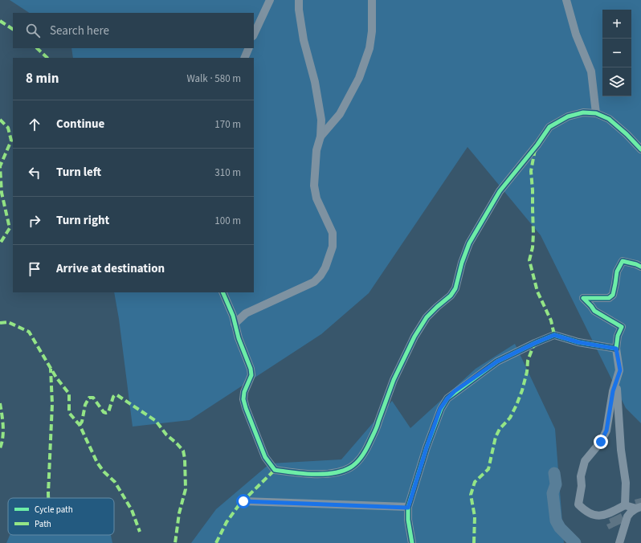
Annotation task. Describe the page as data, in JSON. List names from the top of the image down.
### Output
{
  "legend": ["Cycle path", "Path"],
  "page": {
    "map_buttons": ["+", "−"],
    "search": "Search here",
    "heading": ["8 min", "Walk · 580 m"],
    "list": [
      ["Continue", "170 m"],
      ["Turn left", "310 m"],
      ["Turn right", "100 m"],
      "Arrive at destination"
    ]
  }
}
